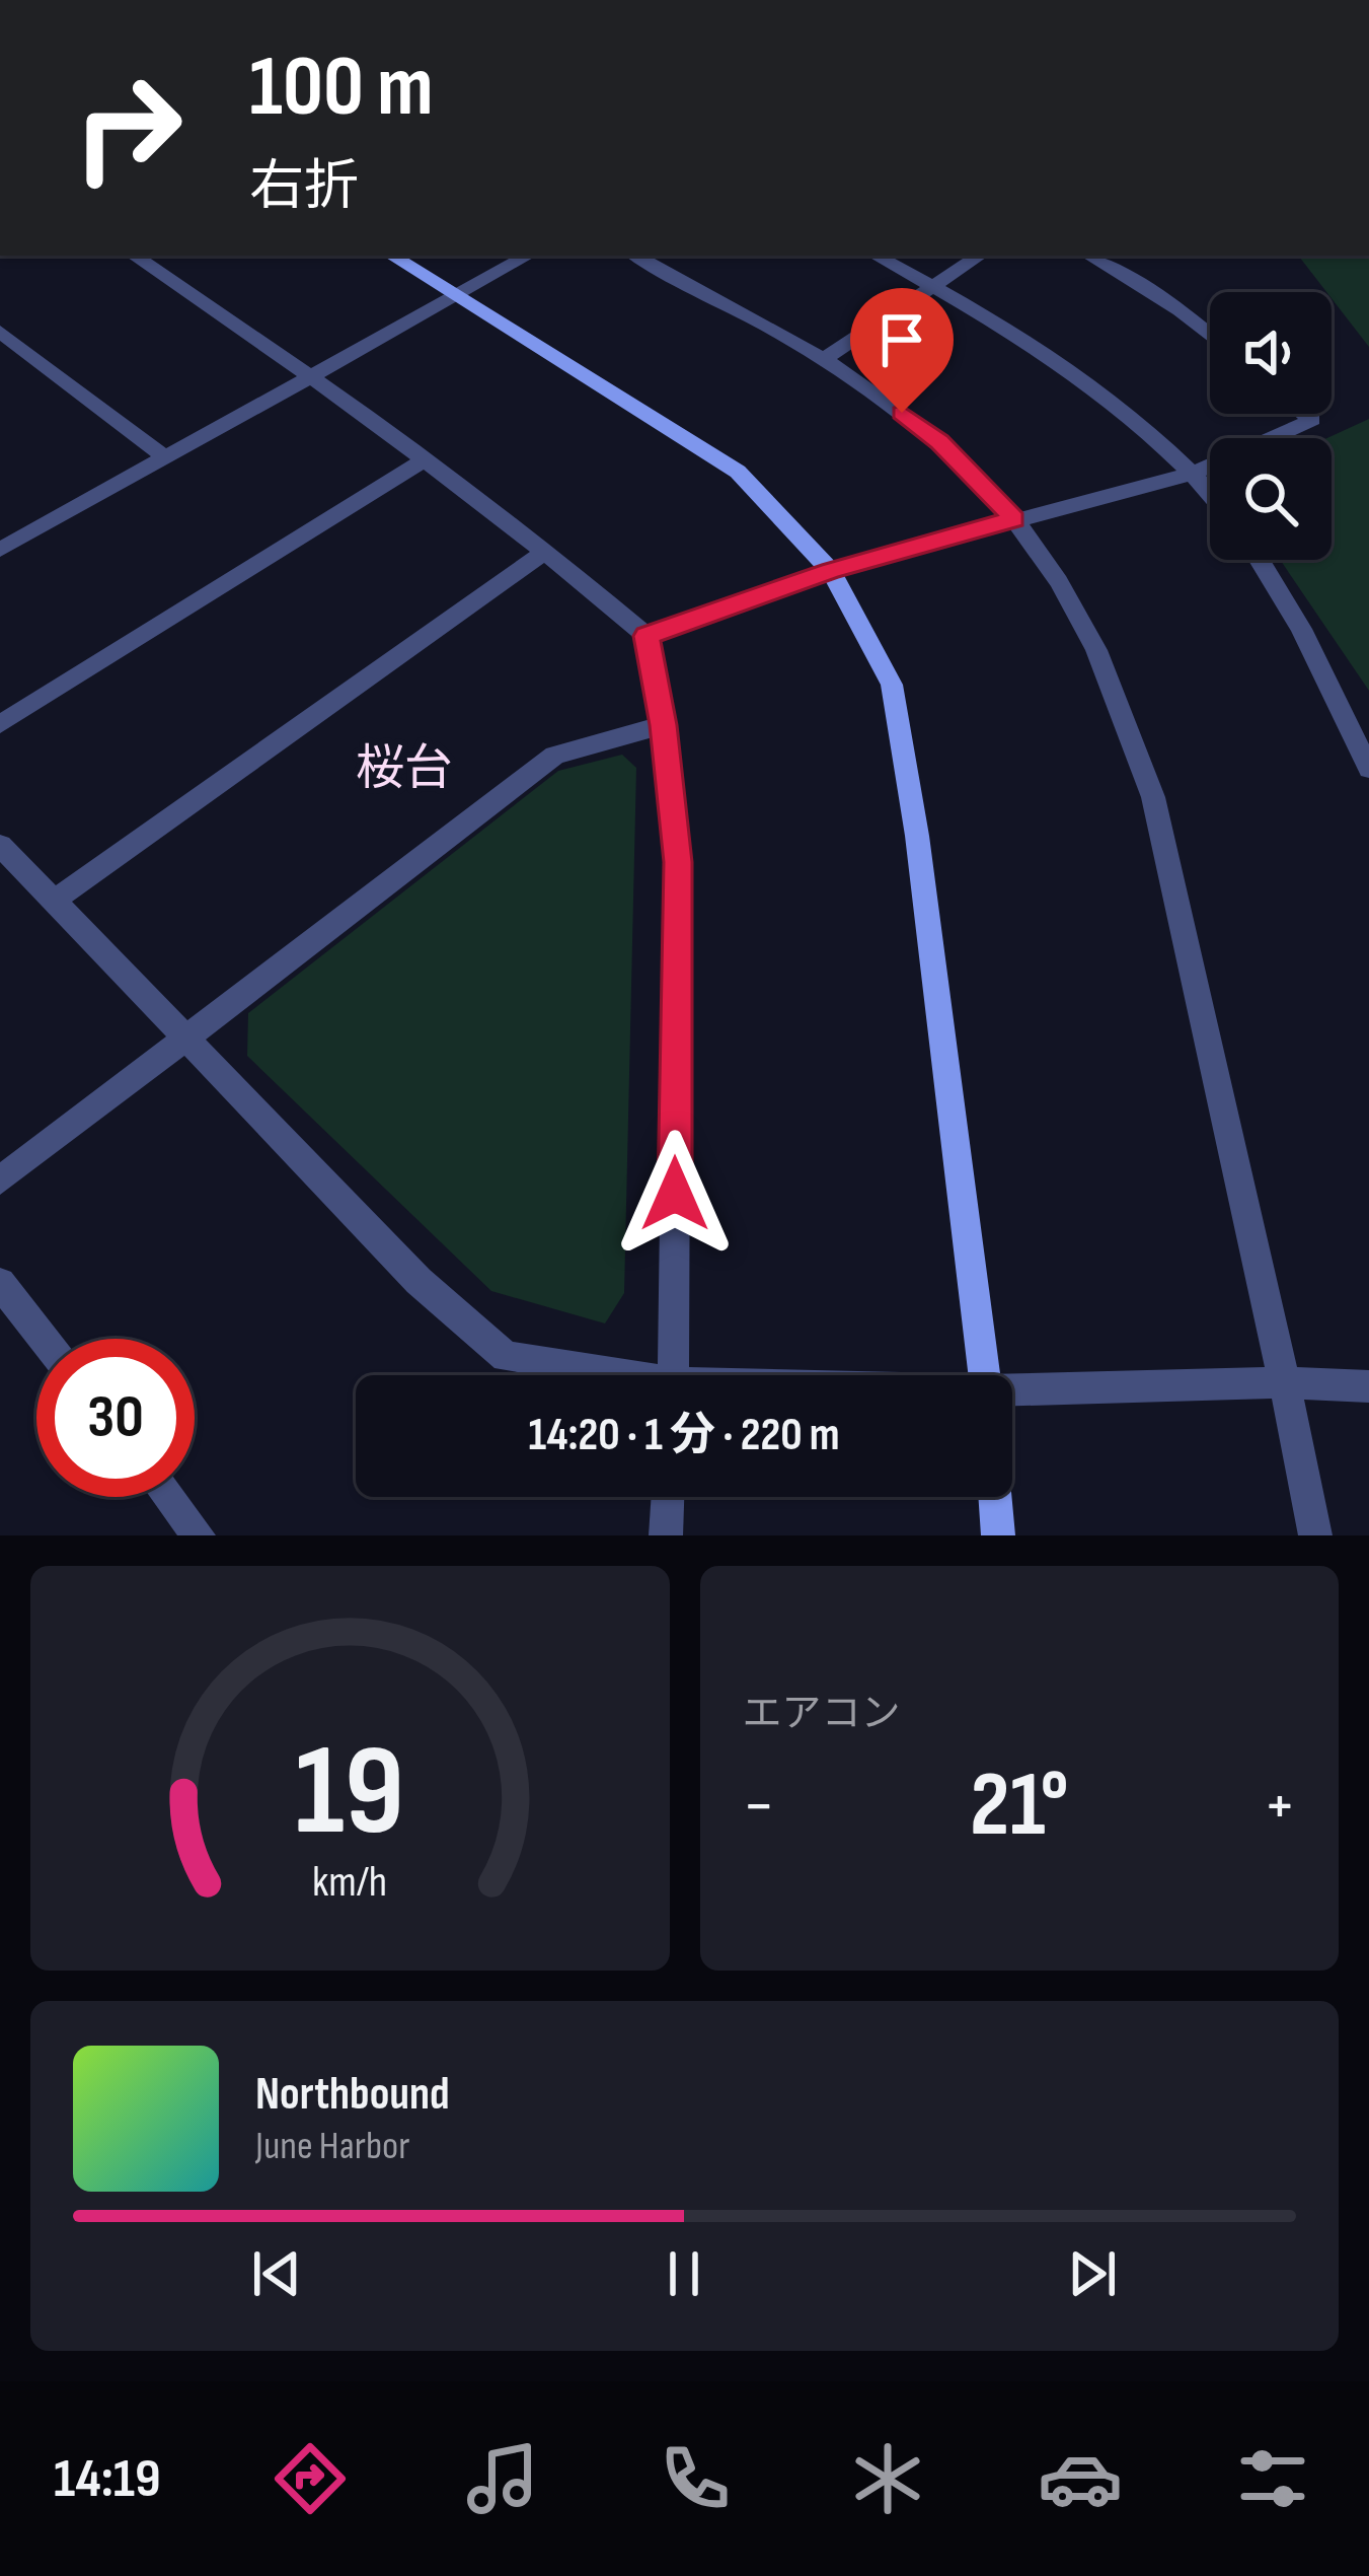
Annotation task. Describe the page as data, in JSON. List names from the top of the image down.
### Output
{
  "districts": ["桜台"],
  "page": {
    "turn": ["100 m", "右折"],
    "limit": "30",
    "trip": "14:20 · 1 分 · 220 m",
    "tile": "エアコン",
    "heat": ["−", "21°", "+"],
    "song": ["Northbound", "June Harbor"],
    "tabs": "14:19",
    "gauge": ["19", "km/h"]
  }
}
